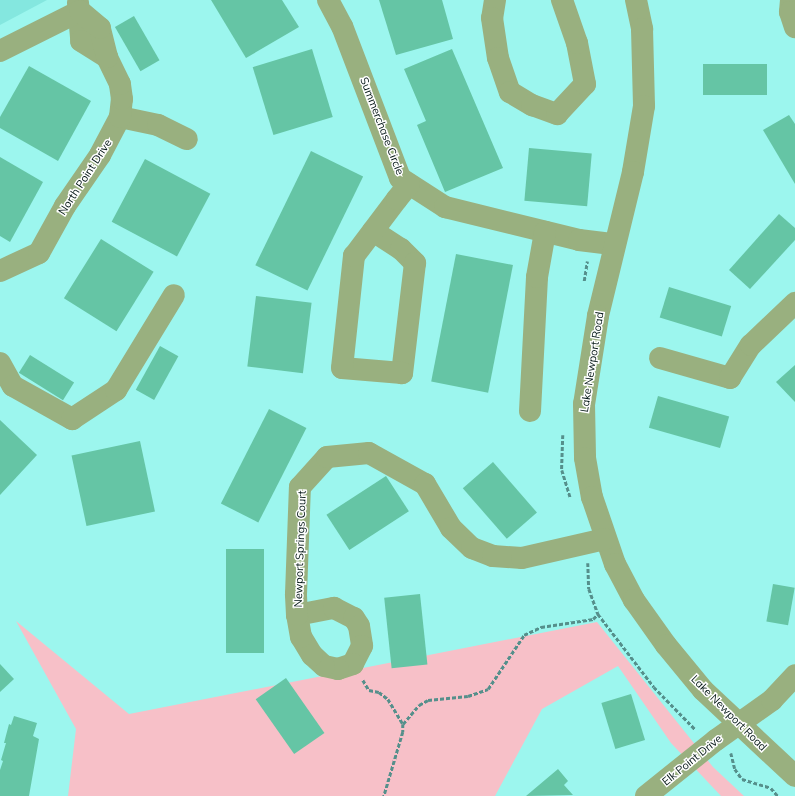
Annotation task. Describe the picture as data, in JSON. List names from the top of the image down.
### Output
{
  "streets": {
    "street": [
      "Summerchase Circle",
      "North Point Drive",
      "Lake Newport Road",
      "Newport Springs Court",
      "Elk Point Drive"
    ]
  },
  "crossings": [
    ["Summerchase Circle", "Lake Newport Road"],
    ["Lake Newport Road", "Newport Springs Court"],
    ["Lake Newport Road", "Elk Point Drive"]
  ]
}
